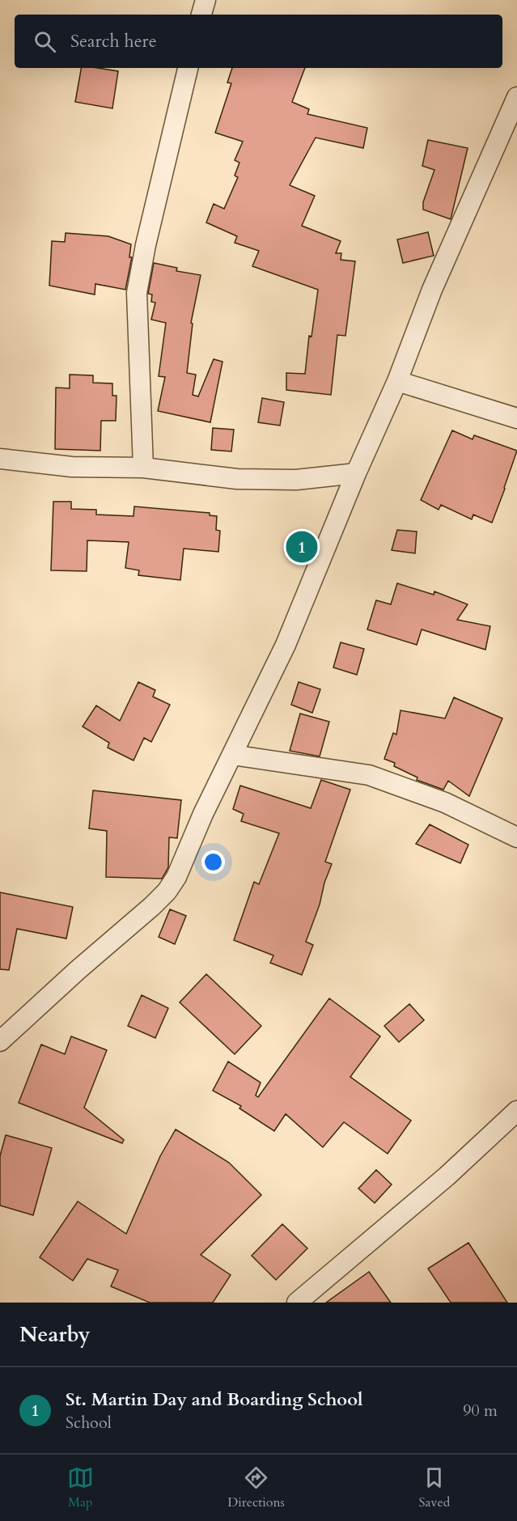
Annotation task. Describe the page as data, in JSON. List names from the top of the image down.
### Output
{
  "page": {
    "search": "Search here",
    "pins": "1",
    "heading": "Nearby",
    "list": [
      {
        "mark": "1",
        "name": "St. Martin Day and Boarding School",
        "note": "School",
        "value": "90 m"
      }
    ],
    "nav": ["Map", "Directions", "Saved"]
  }
}
